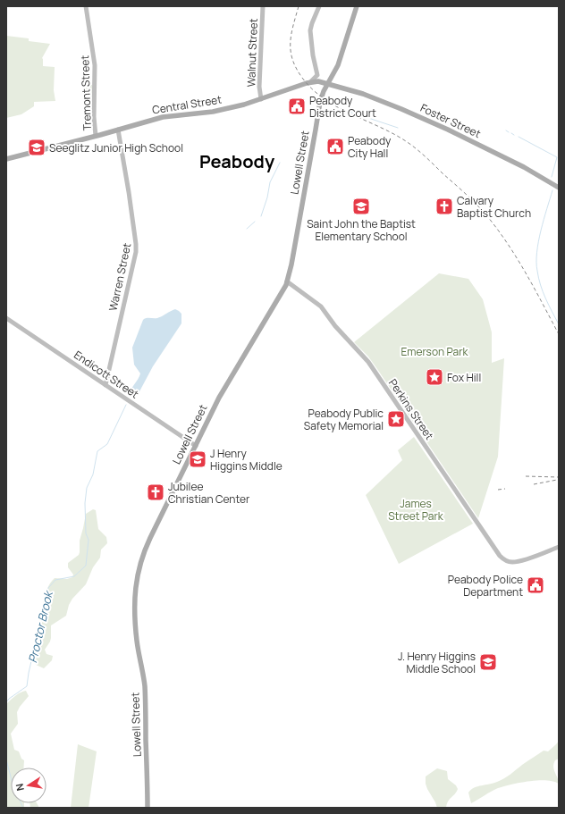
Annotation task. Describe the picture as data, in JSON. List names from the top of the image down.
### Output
{
  "streets": {
    "main road": ["Central Street", "Foster Street", "Lowell Street"],
    "street": [
      "Walnut Street",
      "Tremont Street",
      "Warren Street",
      "Endicott Street",
      "Perkins Street"
    ]
  },
  "crossings": [
    ["Walnut Street", "Central Street"],
    ["Tremont Street", "Central Street"],
    ["Central Street", "Foster Street"],
    ["Central Street", "Lowell Street"],
    ["Central Street", "Warren Street"],
    ["Foster Street", "Lowell Street"],
    ["Lowell Street", "Endicott Street"],
    ["Lowell Street", "Perkins Street"],
    ["Warren Street", "Endicott Street"]
  ],
  "districts": ["Peabody"],
  "water": ["Proctor Brook"],
  "parks": ["Emerson Park", "James Street Park"],
  "places": {
    "public building": ["Peabody District Court", "Peabody City Hall", "Peabody Police Department"],
    "school or university": [
      "Seeglitz Junior High School",
      "Saint John the Baptist Elementary School",
      "J Henry Higgins Middle",
      "J. Henry Higgins Middle School"
    ],
    "church": ["Calvary Baptist Church", "Jubilee Christian Center"],
    "place": ["Fox Hill", "Peabody Public Safety Memorial"]
  },
  "north": "left"
}
